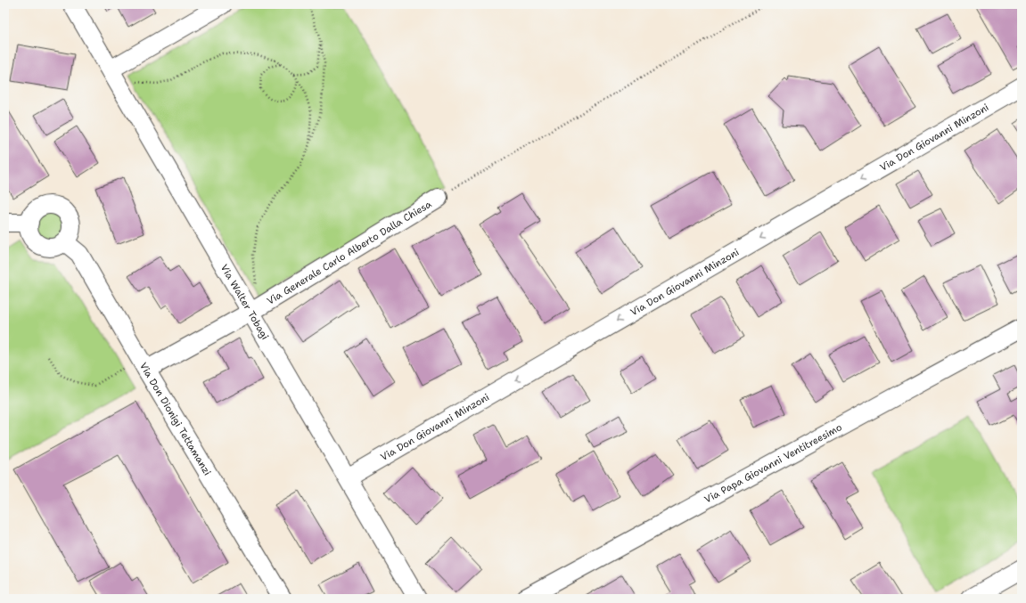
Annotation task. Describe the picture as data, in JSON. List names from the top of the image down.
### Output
{
  "streets": {
    "street": [
      "Via Don Giovanni Minzoni",
      "Via Generale Carlo Alberto Dalla Chiesa",
      "Via Walter Tobagi",
      "Via Don Dionigi Tettamanzi",
      "Via Papa Giovanni Ventitreesimo"
    ]
  },
  "crossings": [
    ["Via Don Giovanni Minzoni", "Via Walter Tobagi"],
    ["Via Generale Carlo Alberto Dalla Chiesa", "Via Walter Tobagi"],
    ["Via Generale Carlo Alberto Dalla Chiesa", "Via Don Dionigi Tettamanzi"]
  ],
  "one_way": ["Via Don Giovanni Minzoni"]
}
